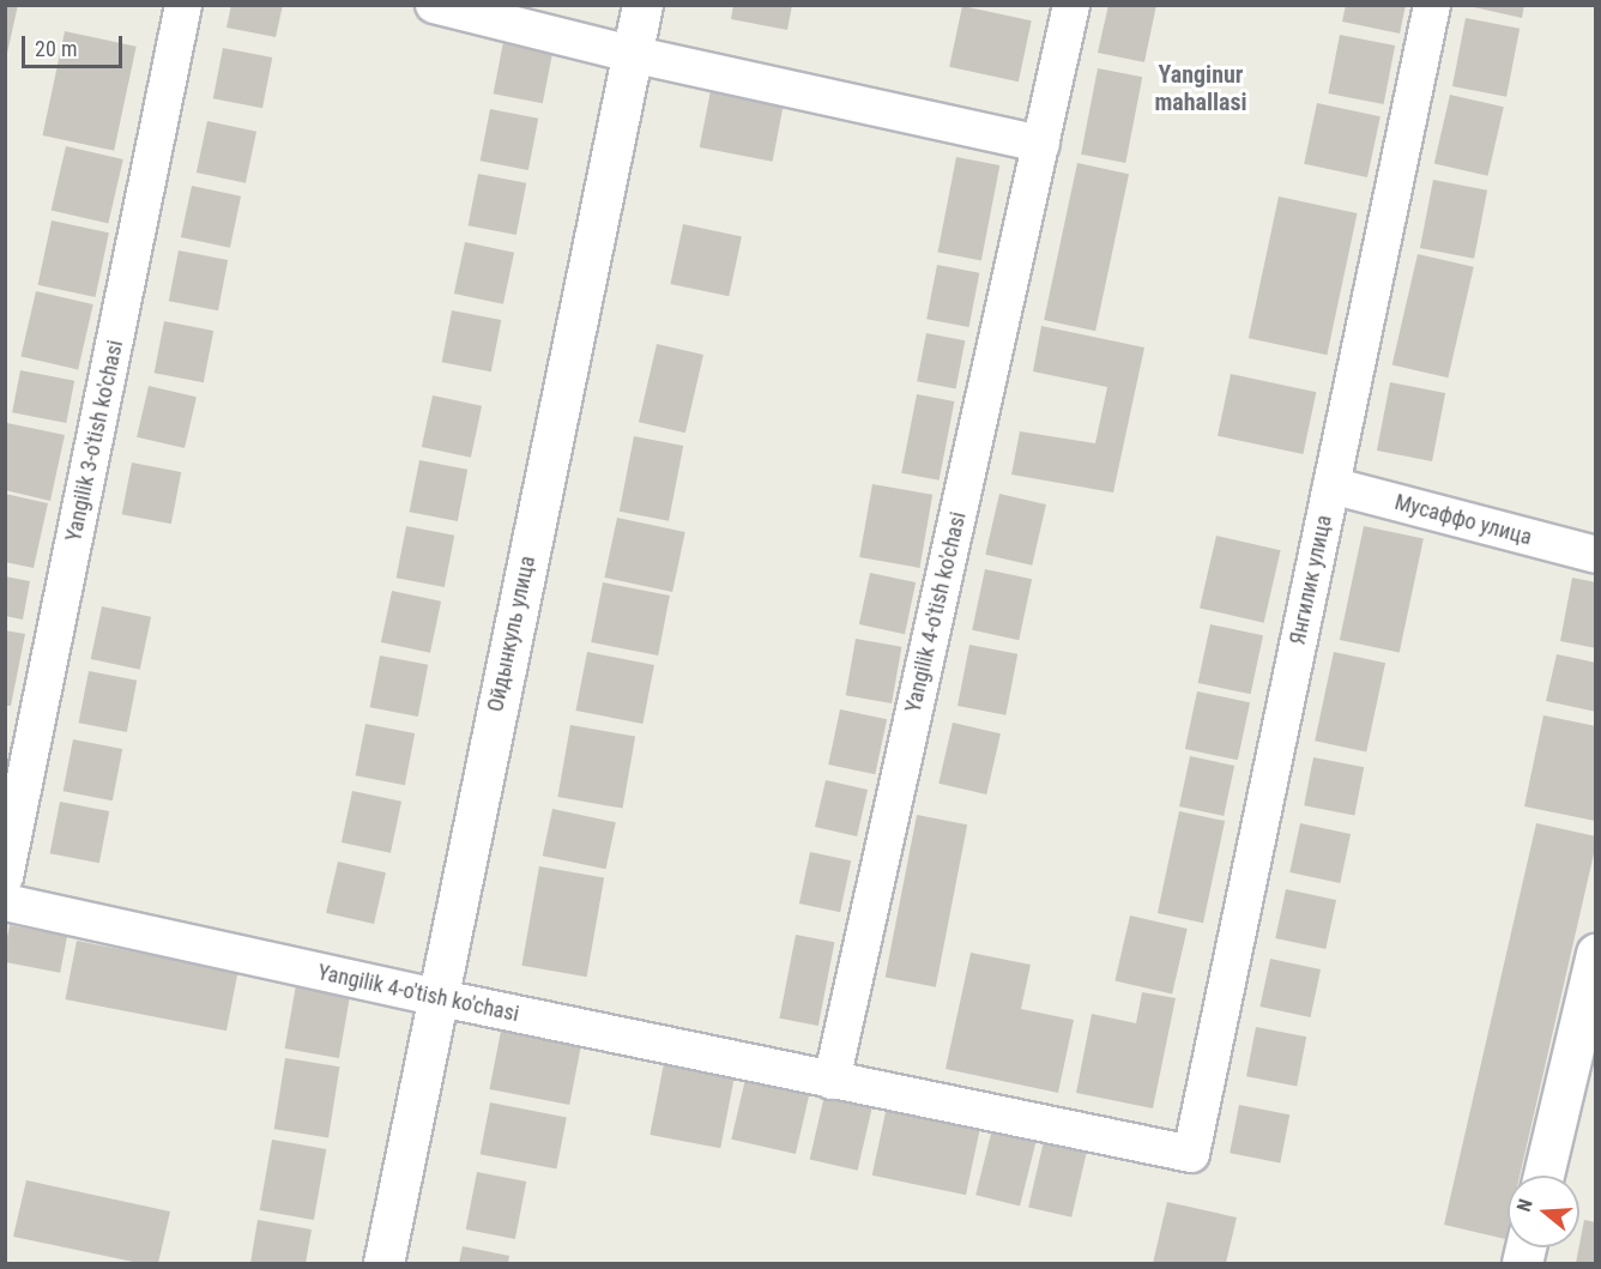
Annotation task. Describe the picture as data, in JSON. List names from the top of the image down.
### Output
{
  "streets": {
    "street": [
      "Yangilik 3-o'tish ko'chasi",
      "Мусаффо улица",
      "Янгилик улица",
      "Yangilik 4-o'tish ko'chasi",
      "Ойдынкуль улица"
    ]
  },
  "crossings": [
    ["Мусаффо улица", "Янгилик улица"],
    ["Янгилик улица", "Yangilik 4-o'tish ko'chasi"],
    ["Yangilik 4-o'tish ko'chasi", "Ойдынкуль улица"]
  ],
  "districts": ["Yanginur mahallasi"],
  "scale_bar": "20 m",
  "north": "left"
}
